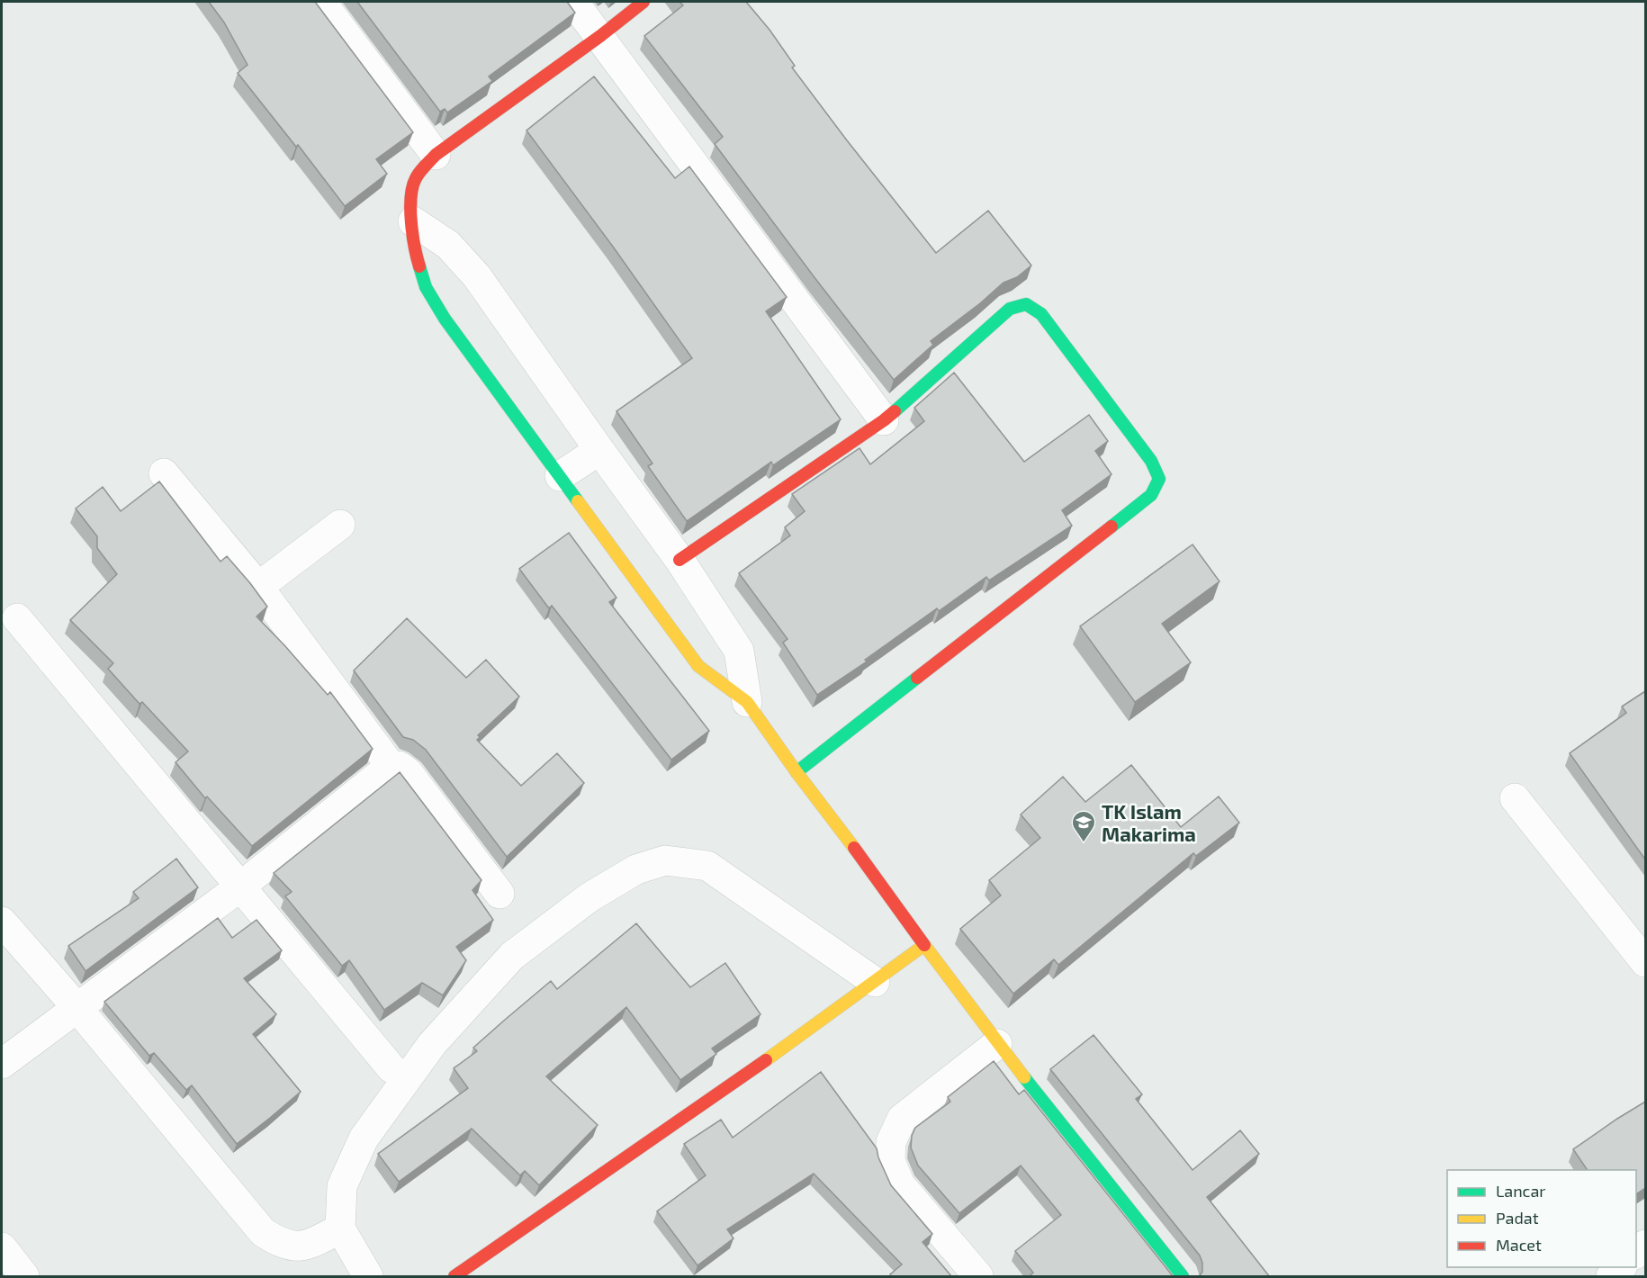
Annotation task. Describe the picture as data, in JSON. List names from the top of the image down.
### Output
{
  "places": {
    "school or university": ["TK Islam Makarima"]
  },
  "legend": ["Lancar", "Padat", "Macet"]
}
